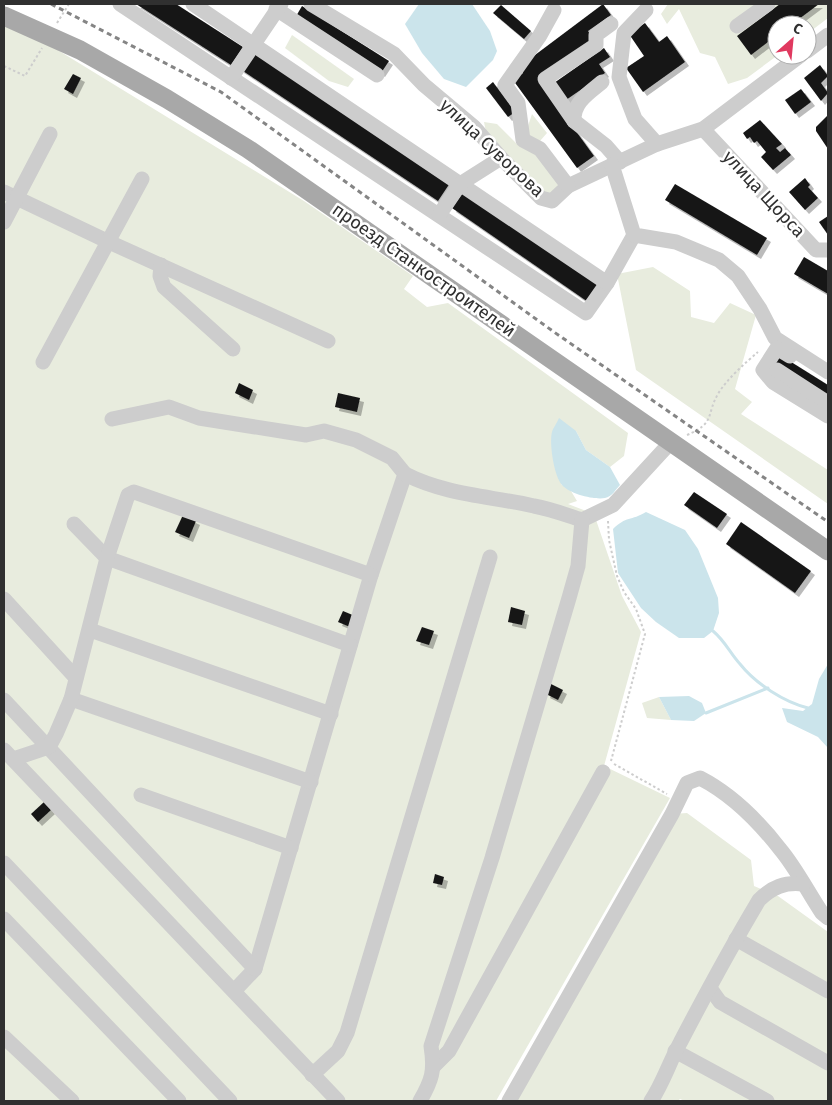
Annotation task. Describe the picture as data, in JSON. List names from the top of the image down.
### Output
{
  "streets": {
    "main road": ["проезд Станкостроителей"],
    "street": ["улица Суворова", "улица Щорса"]
  },
  "crossings": [
    ["улица Суворова", "улица Щорса"]
  ],
  "north": "top right"
}
